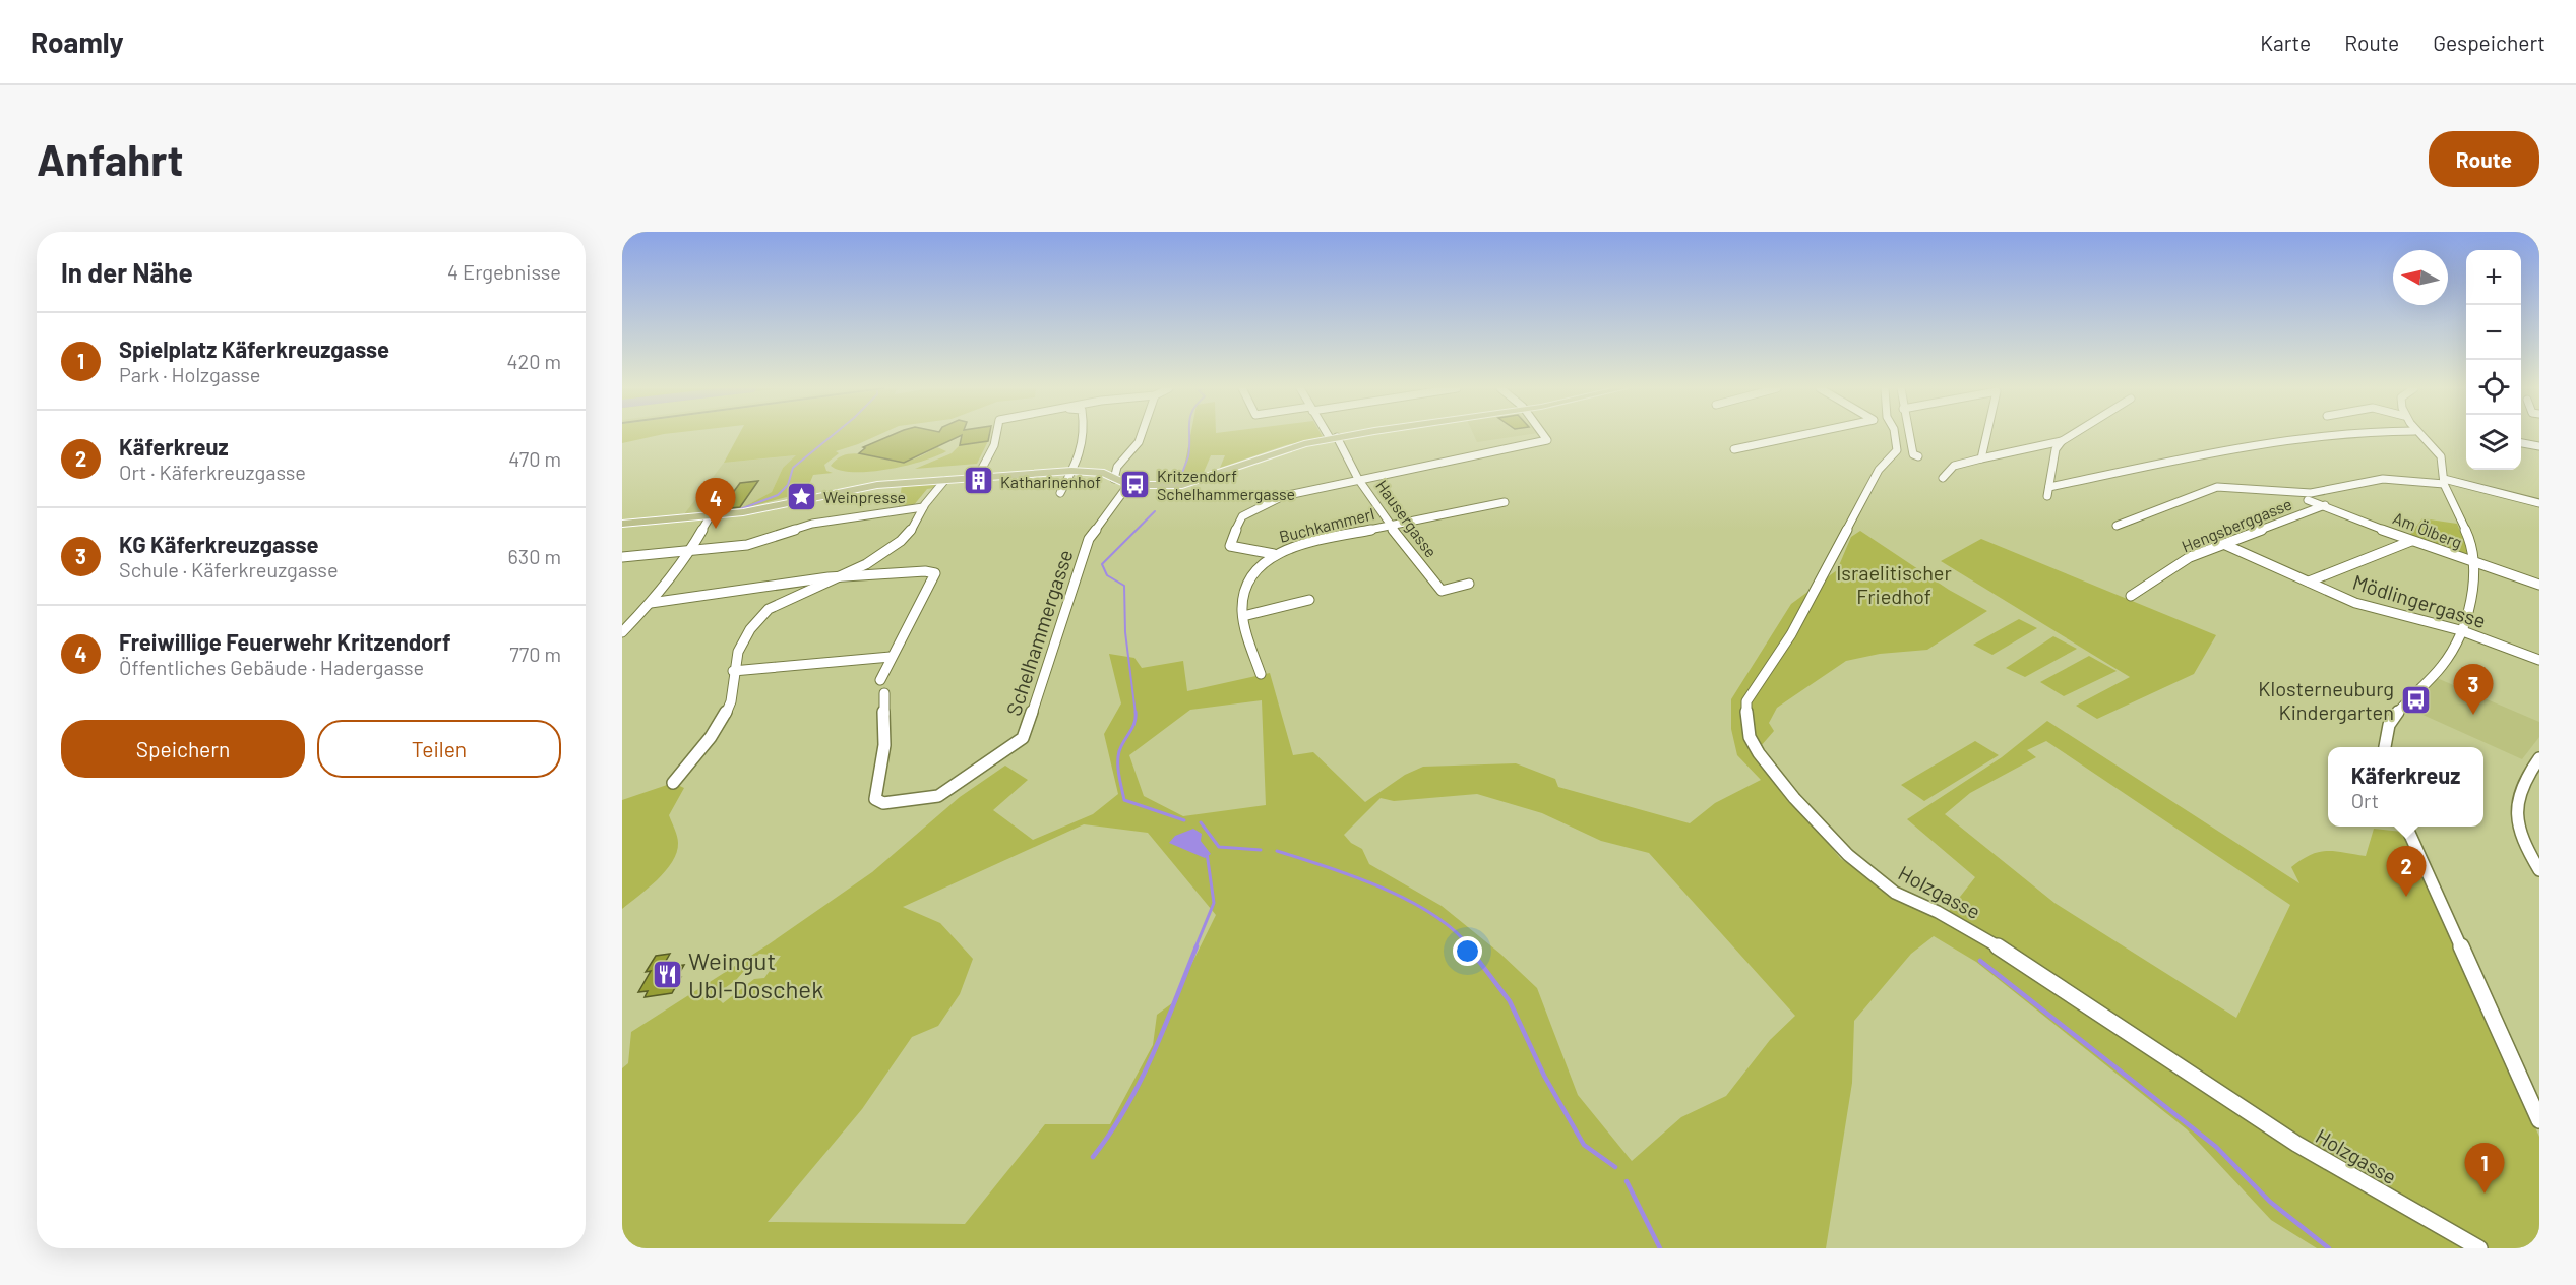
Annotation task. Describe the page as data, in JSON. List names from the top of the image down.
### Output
{
  "streets": {
    "street": [
      "Hausergasse",
      "Buchkammerl",
      "Hengsberggasse",
      "Am Ölberg",
      "Mödlingergasse",
      "Schelhammergasse",
      "Holzgasse"
    ]
  },
  "crossings": [
    ["Hausergasse", "Buchkammerl"],
    ["Hengsberggasse", "Am Ölberg"],
    ["Hengsberggasse", "Mödlingergasse"]
  ],
  "parks": ["Israelitischer Friedhof"],
  "places": {
    "building": ["Katharinenhof"],
    "bus stop": ["Kritzendorf Schelhammergasse", "Klosterneuburg Kindergarten"],
    "place": ["Weinpresse"],
    "restaurant": ["Weingut Ubl-Doschek"]
  },
  "north": "left",
  "page": {
    "header": "Roamly",
    "nav": ["Karte", "Route", "Gespeichert"],
    "buttons": [
      "Route",
      ["Speichern", "Teilen"]
    ],
    "title": "Anfahrt",
    "heading": ["In der Nähe", "4 Ergebnisse"],
    "map_buttons": ["+", "−"],
    "list": [
      {
        "mark": "1",
        "name": "Spielplatz Käferkreuzgasse",
        "note": "Park · Holzgasse",
        "value": "420 m"
      },
      {
        "mark": "2",
        "name": "Käferkreuz",
        "note": "Ort · Käferkreuzgasse",
        "value": "470 m"
      },
      {
        "mark": "3",
        "name": "KG Käferkreuzgasse",
        "note": "Schule · Käferkreuzgasse",
        "value": "630 m"
      },
      {
        "mark": "4",
        "name": "Freiwillige Feuerwehr Kritzendorf",
        "note": "Öffentliches Gebäude · Hadergasse",
        "value": "770 m"
      }
    ],
    "pins": [
      "4",
      "3",
      "2",
      "1"
    ],
    "popup": ["Käferkreuz", "Ort"]
  }
}
